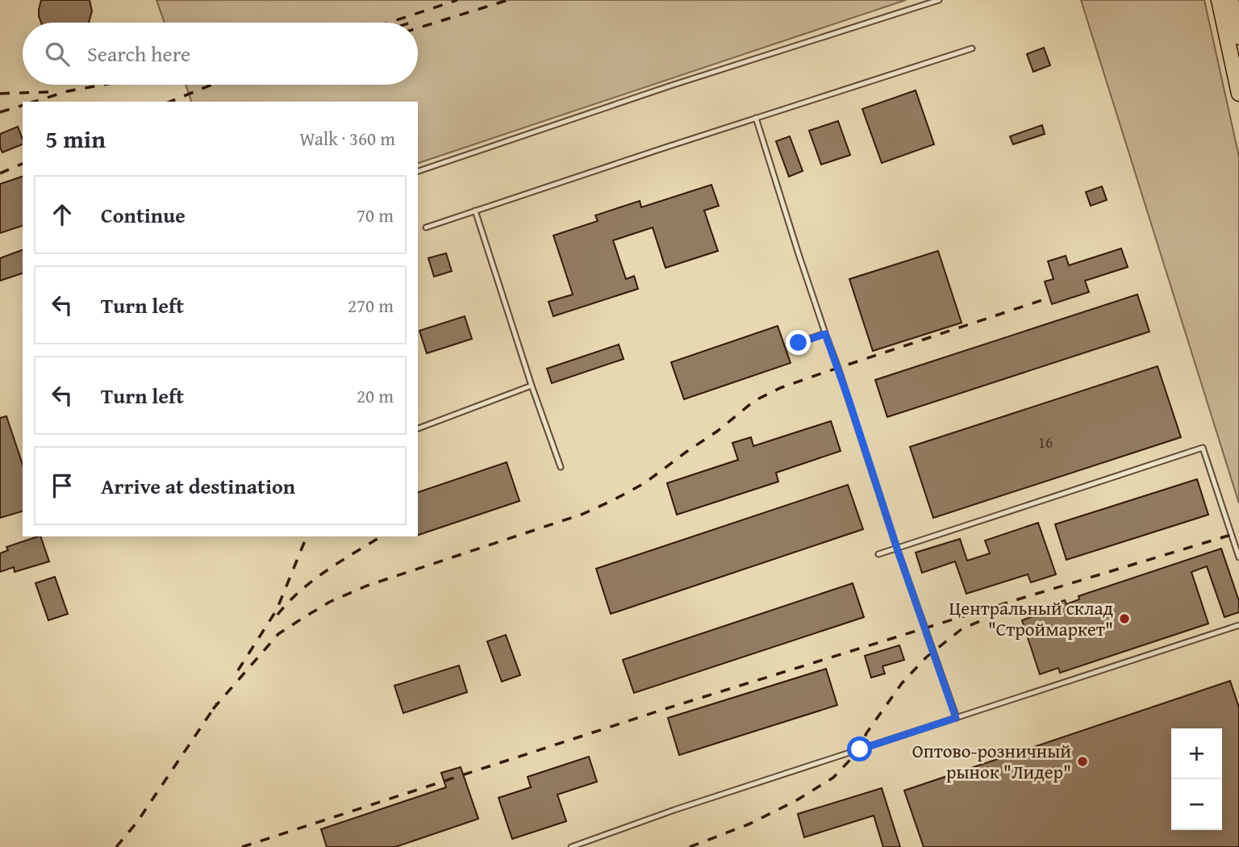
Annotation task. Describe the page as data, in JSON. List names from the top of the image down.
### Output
{
  "places": ["Центральный склад \"Строймаркет\"", "Оптово-розничный рынок \"Лидер\""],
  "house_numbers": ["16"],
  "page": {
    "search": "Search here",
    "heading": ["5 min", "Walk · 360 m"],
    "list": [
      ["Continue", "70 m"],
      ["Turn left", "270 m"],
      ["Turn left", "20 m"],
      "Arrive at destination"
    ],
    "map_buttons": ["+", "−"]
  }
}
